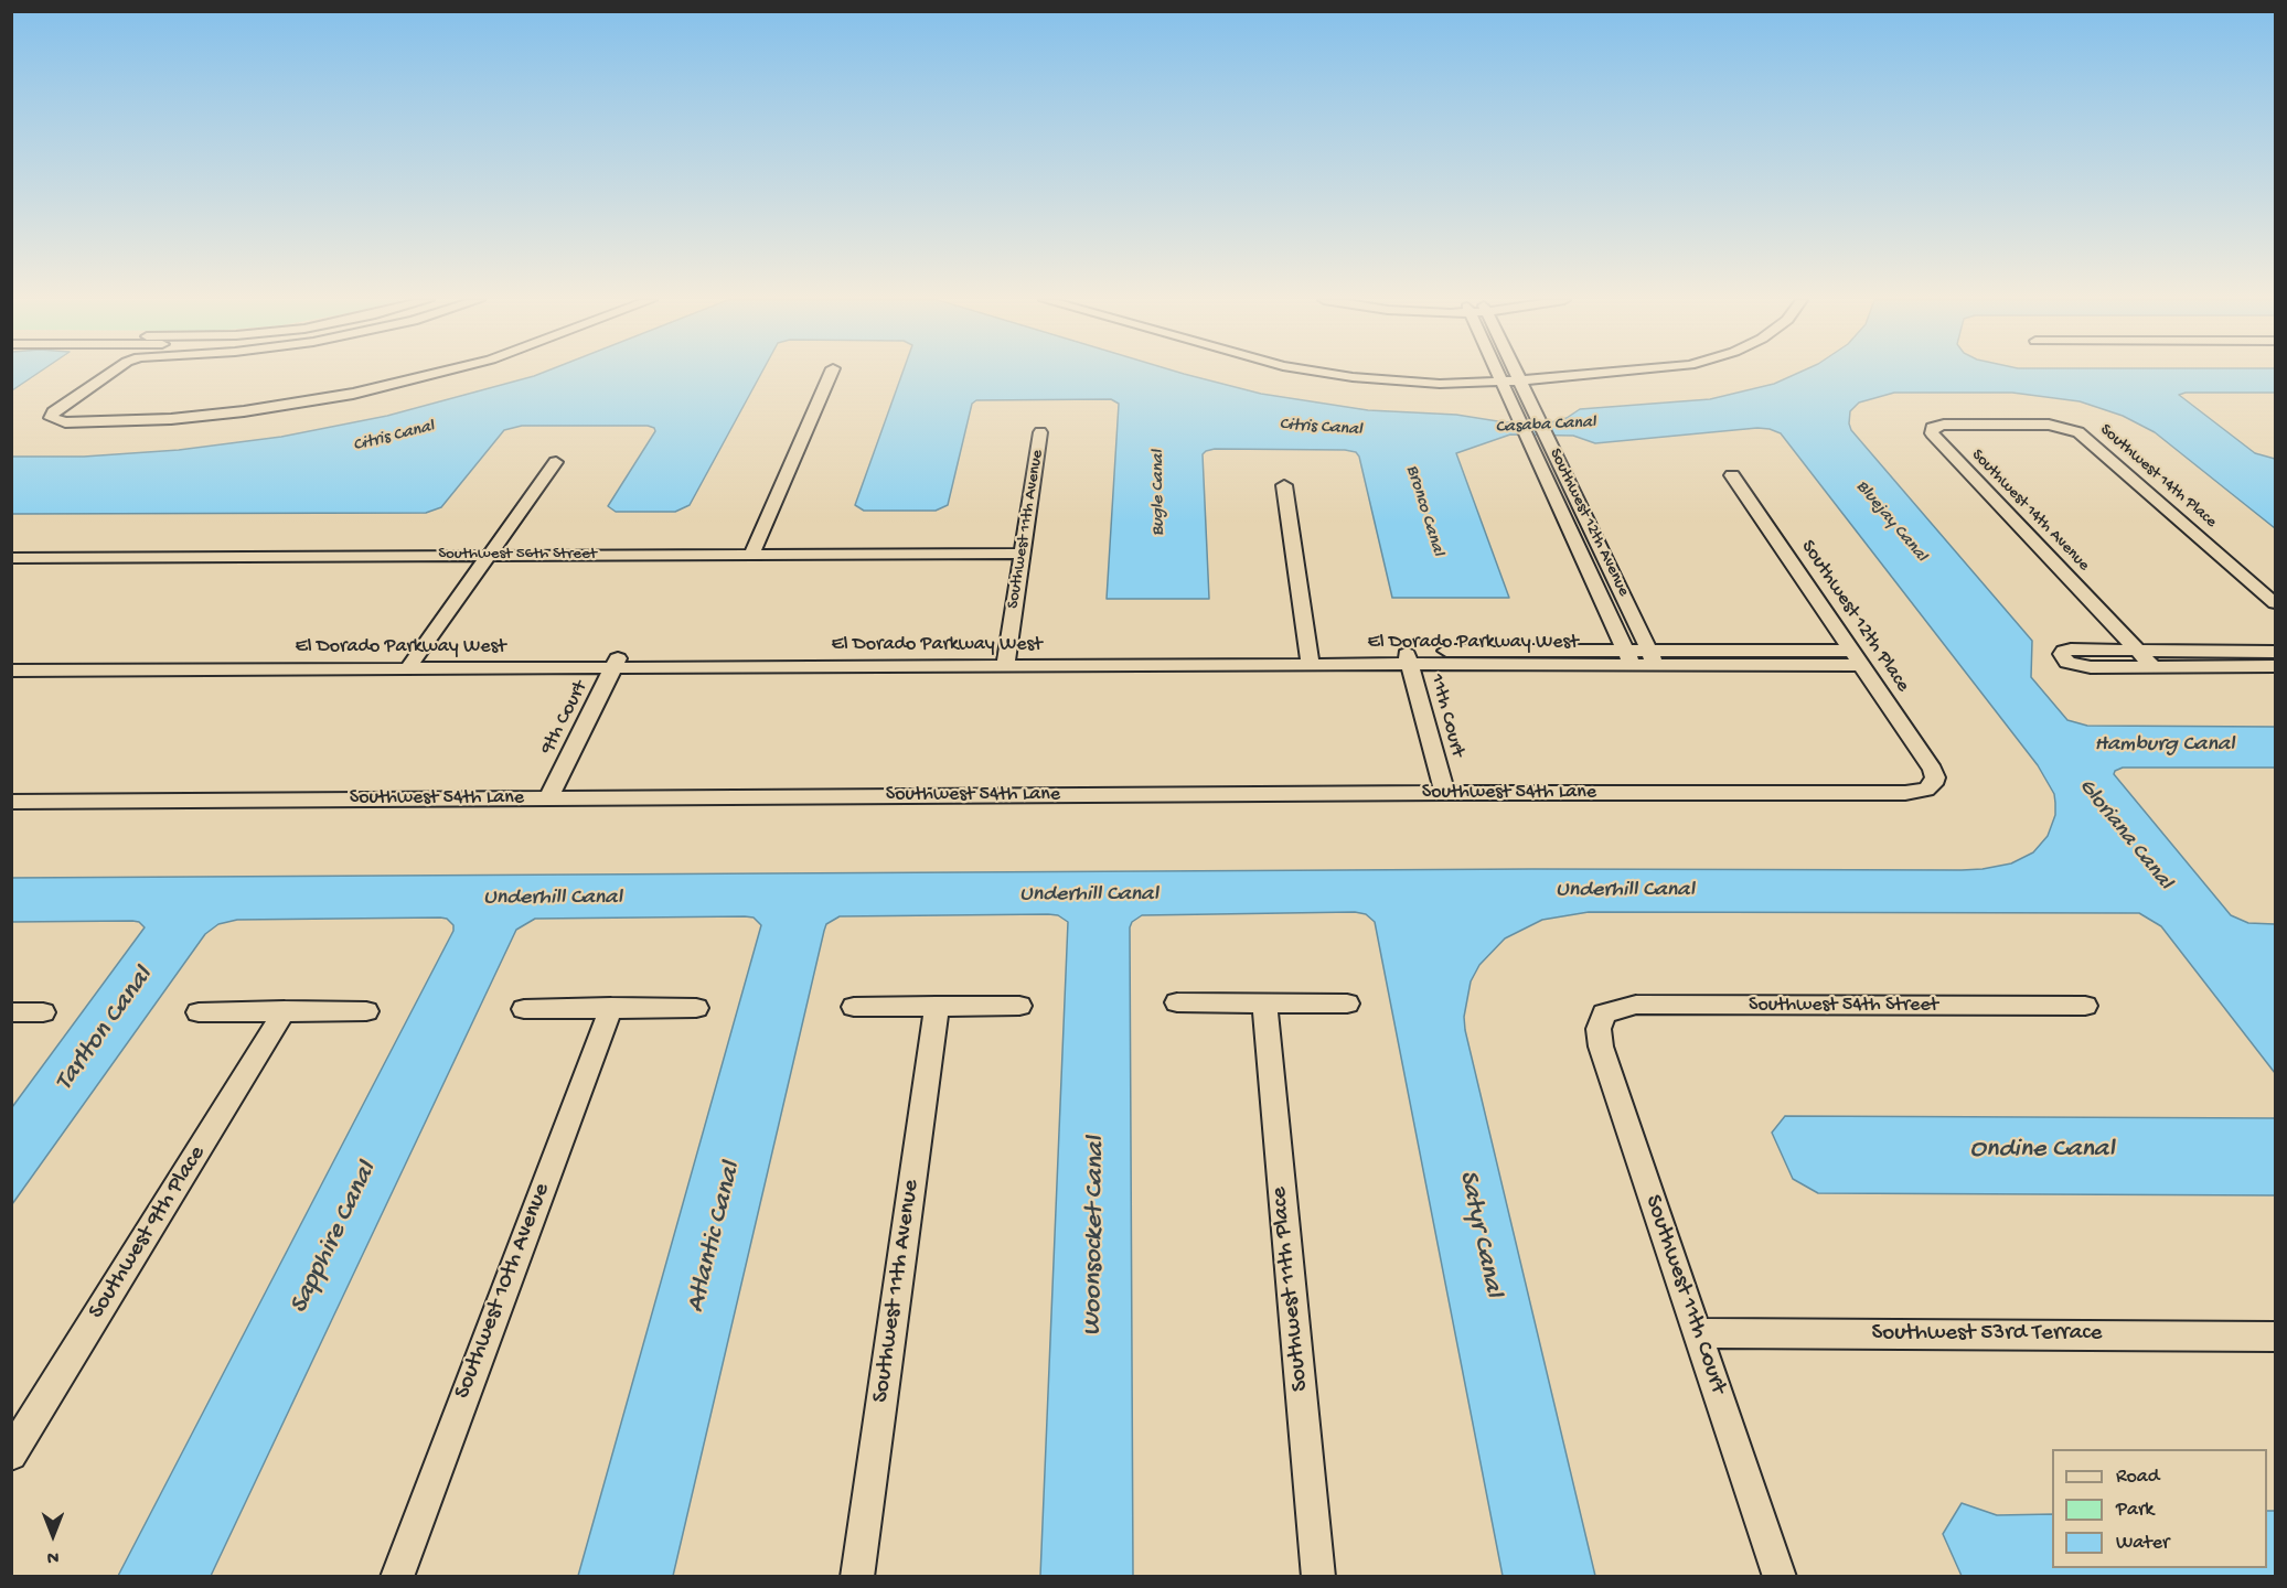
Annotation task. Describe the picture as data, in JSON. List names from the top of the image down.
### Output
{
  "streets": {
    "street": [
      "Southwest 14th Place",
      "Southwest 14th Avenue",
      "Southwest 12th Avenue",
      "Southwest 11th Avenue",
      "Southwest 56th Street",
      "Southwest 12th Place",
      "El Dorado Parkway West",
      "11th Court",
      "9th Court",
      "Southwest 54th Lane",
      "Southwest 54th Street",
      "Southwest 9th Place",
      "Southwest 11th Place",
      "Southwest 10th Avenue",
      "Southwest 11th Court",
      "Southwest 53rd Terrace"
    ]
  },
  "crossings": [
    ["Southwest 14th Place", "Southwest 14th Avenue"],
    ["Southwest 12th Avenue", "El Dorado Parkway West"],
    ["Southwest 11th Avenue", "Southwest 56th Street"],
    ["Southwest 11th Avenue", "El Dorado Parkway West"],
    ["Southwest 12th Place", "El Dorado Parkway West"],
    ["Southwest 12th Place", "Southwest 54th Lane"],
    ["El Dorado Parkway West", "11th Court"],
    ["El Dorado Parkway West", "9th Court"],
    ["11th Court", "Southwest 54th Lane"],
    ["9th Court", "Southwest 54th Lane"],
    ["Southwest 54th Street", "Southwest 11th Court"],
    ["Southwest 11th Court", "Southwest 53rd Terrace"]
  ],
  "water": [
    "Casaba Canal",
    "Citris Canal",
    "Bugle Canal",
    "Bronco Canal",
    "Bluejay Canal",
    "Hamburg Canal",
    "Gloriana Canal",
    "Underhill Canal",
    "Tarlton Canal",
    "Ondine Canal",
    "Satyr Canal",
    "Woonsocket Canal",
    "Atlantic Canal",
    "Sapphire Canal"
  ],
  "legend": ["Road", "Park", "Water"],
  "north": "bottom"
}
